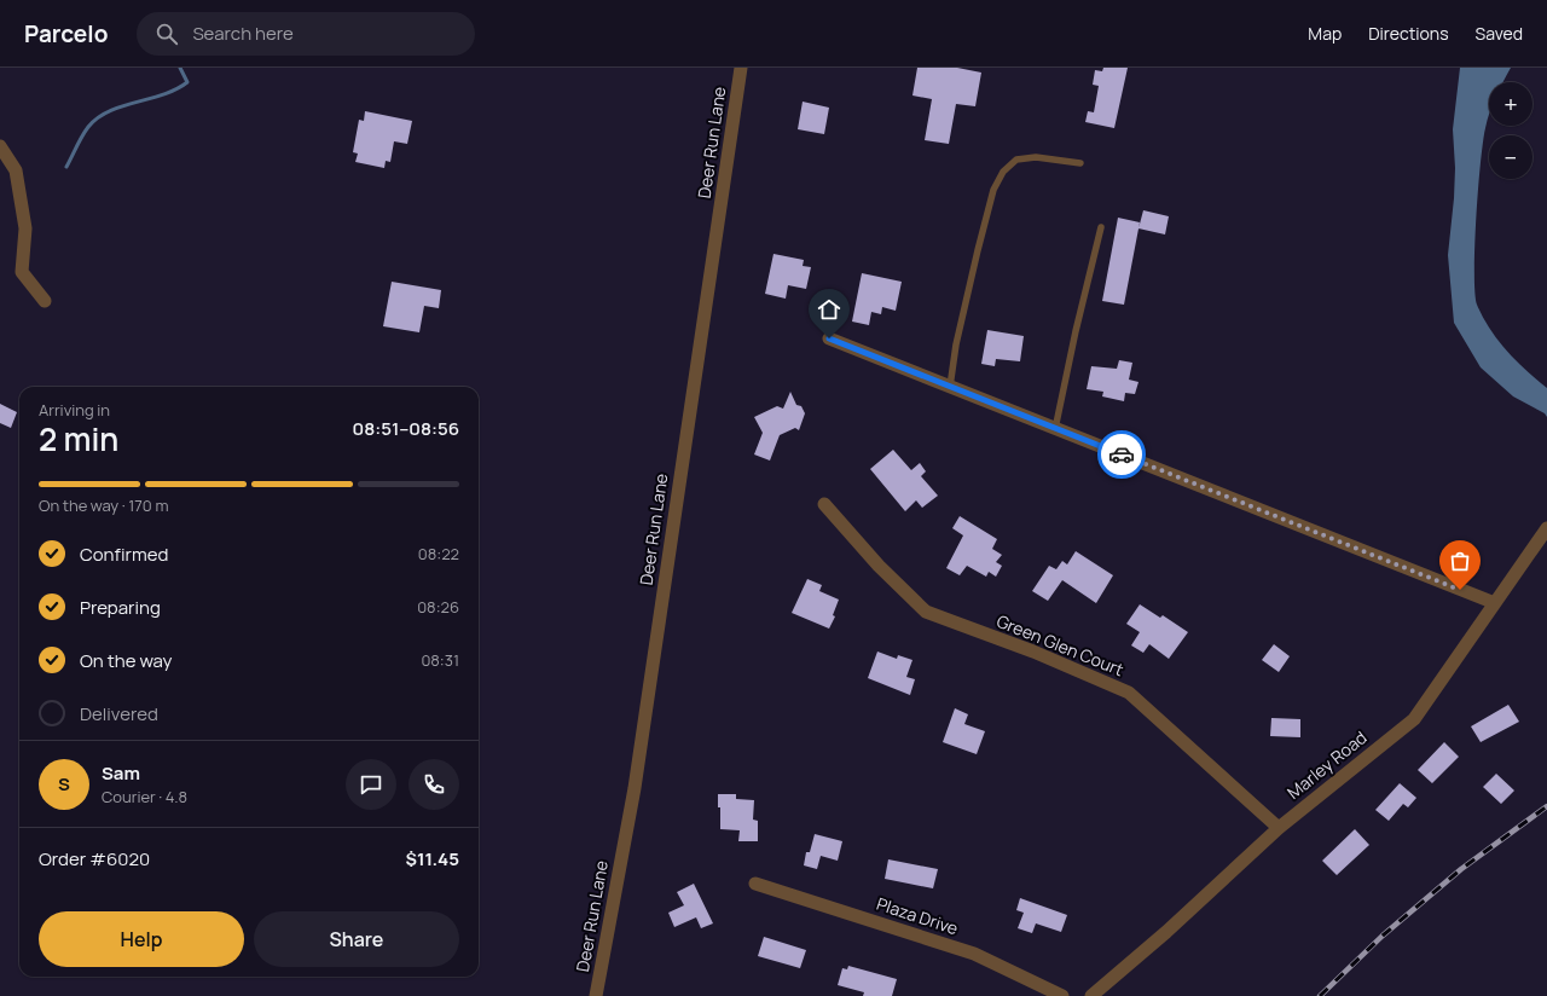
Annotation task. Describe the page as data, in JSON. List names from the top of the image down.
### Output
{
  "streets": {
    "street": [
      "Deer Run Lane",
      "Green Glen Court",
      "Marley Road",
      "Plaza Drive"
    ]
  },
  "crossings": [
    ["Green Glen Court", "Marley Road"]
  ],
  "page": {
    "header": "Parcelo",
    "search": "Search here",
    "nav": ["Map", "Directions", "Saved"],
    "map_buttons": ["+", "−"],
    "heading": ["2 min", "Arriving in", "08:51–08:56"],
    "panel": [
      "Sam",
      "Courier · 4.8",
      "Order #6020",
      "$11.45"
    ],
    "bar": "On the way · 170 m",
    "list": [
      ["Confirmed", "08:22"],
      ["Preparing", "08:26"],
      ["On the way", "08:31"],
      "Delivered"
    ],
    "round": "S",
    "buttons": ["Help", "Share"]
  }
}
